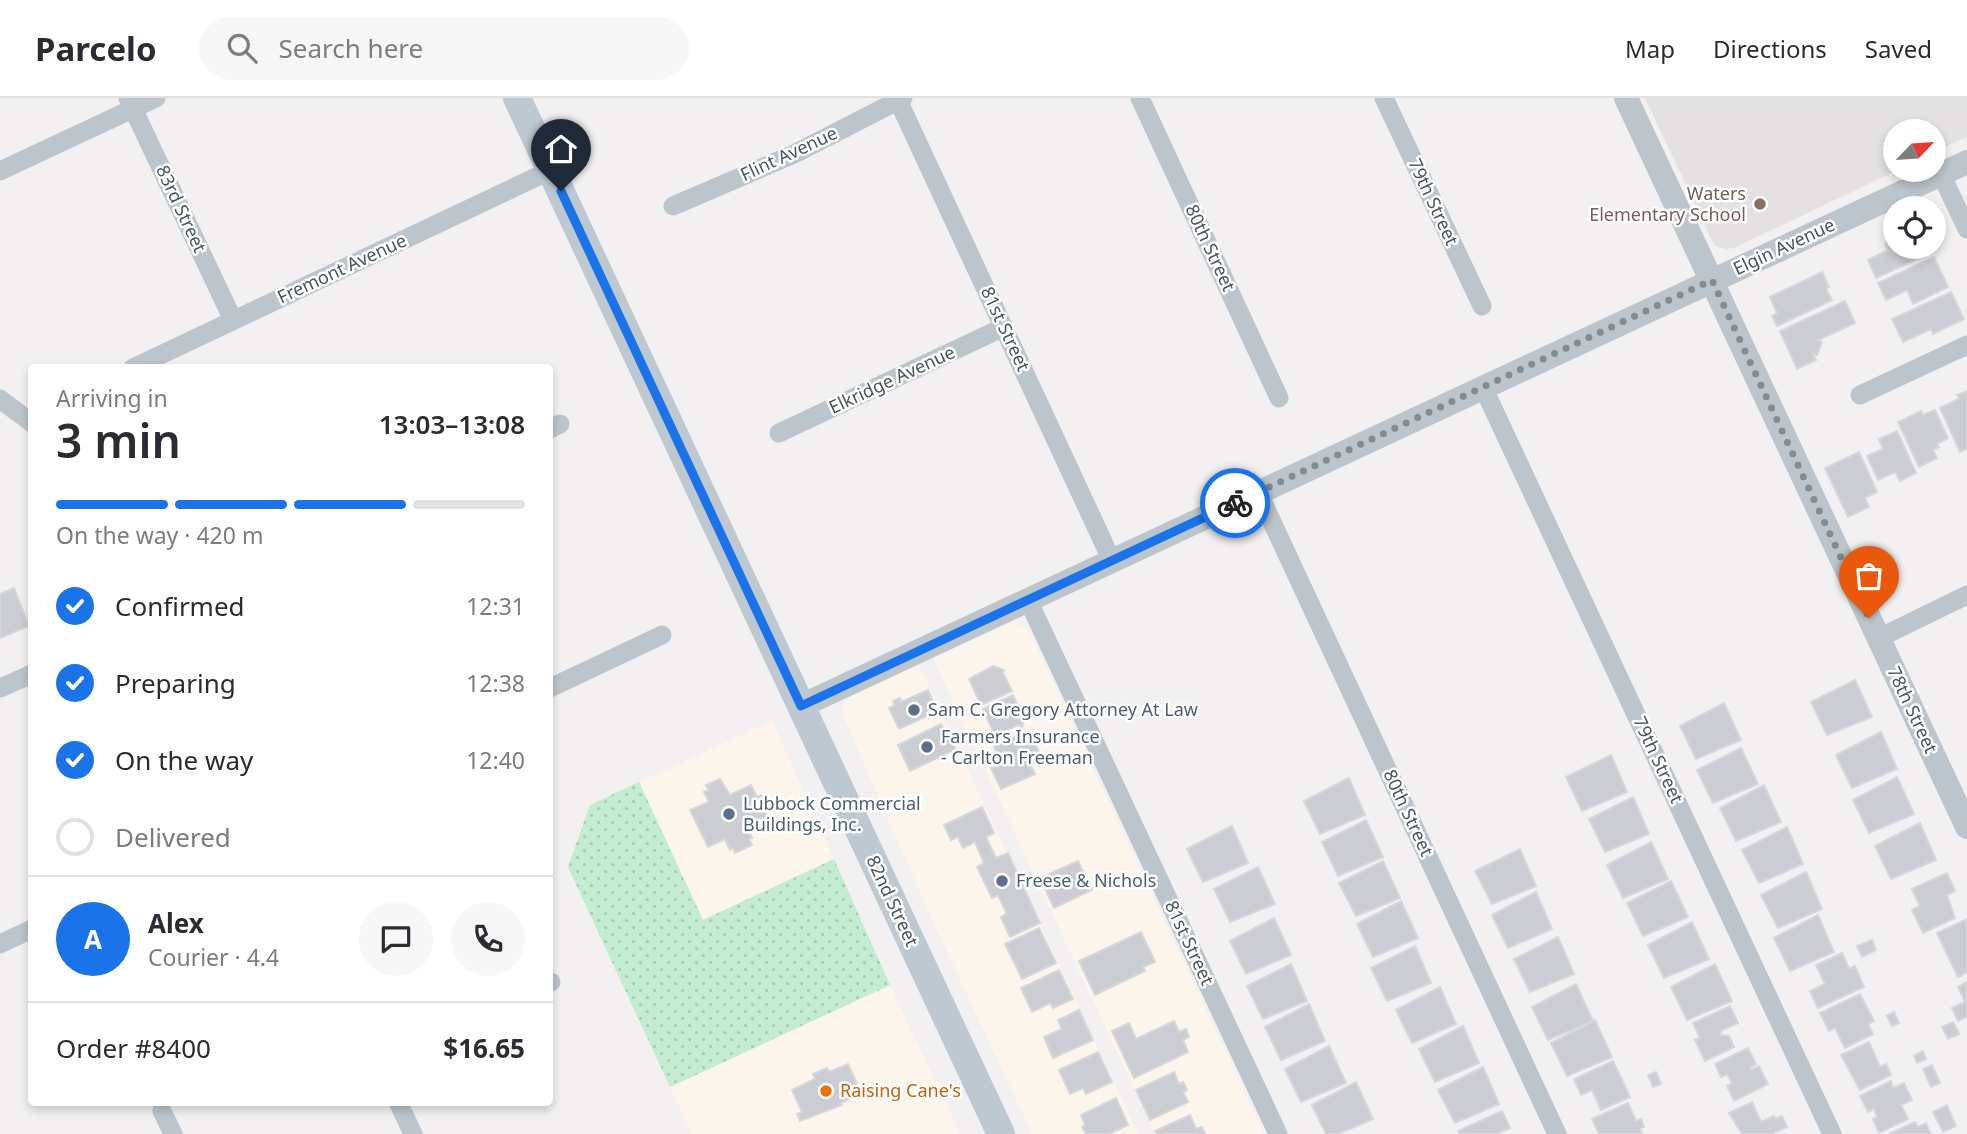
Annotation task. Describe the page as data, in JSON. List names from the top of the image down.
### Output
{
  "streets": {
    "main road": ["82nd Street"],
    "street": [
      "Flint Avenue",
      "79th Street",
      "83rd Street",
      "Elgin Avenue",
      "80th Street",
      "Fremont Avenue",
      "81st Street",
      "Elkridge Avenue",
      "78th Street"
    ]
  },
  "crossings": [
    ["Flint Avenue", "81st Street"],
    ["79th Street", "Elgin Avenue"],
    ["83rd Street", "Fremont Avenue"],
    ["Elgin Avenue", "80th Street"],
    ["Elgin Avenue", "81st Street"],
    ["Elgin Avenue", "78th Street"],
    ["Elgin Avenue", "82nd Street"],
    ["Fremont Avenue", "82nd Street"],
    ["81st Street", "Elkridge Avenue"]
  ],
  "places": [
    "Waters Elementary School",
    "Sam C. Gregory Attorney At Law",
    "Farmers Insurance - Carlton Freeman",
    "Lubbock Commercial Buildings, Inc.",
    "Freese & Nichols",
    "Raising Cane's"
  ],
  "north": "top right",
  "page": {
    "header": "Parcelo",
    "search": "Search here",
    "nav": ["Map", "Directions", "Saved"],
    "heading": ["3 min", "Arriving in", "13:03–13:08"],
    "panel": [
      "Alex",
      "Courier · 4.4",
      "Order #8400",
      "$16.65"
    ],
    "bar": "On the way · 420 m",
    "list": [
      ["Confirmed", "12:31"],
      ["Preparing", "12:38"],
      ["On the way", "12:40"],
      "Delivered"
    ],
    "round": "A"
  }
}
